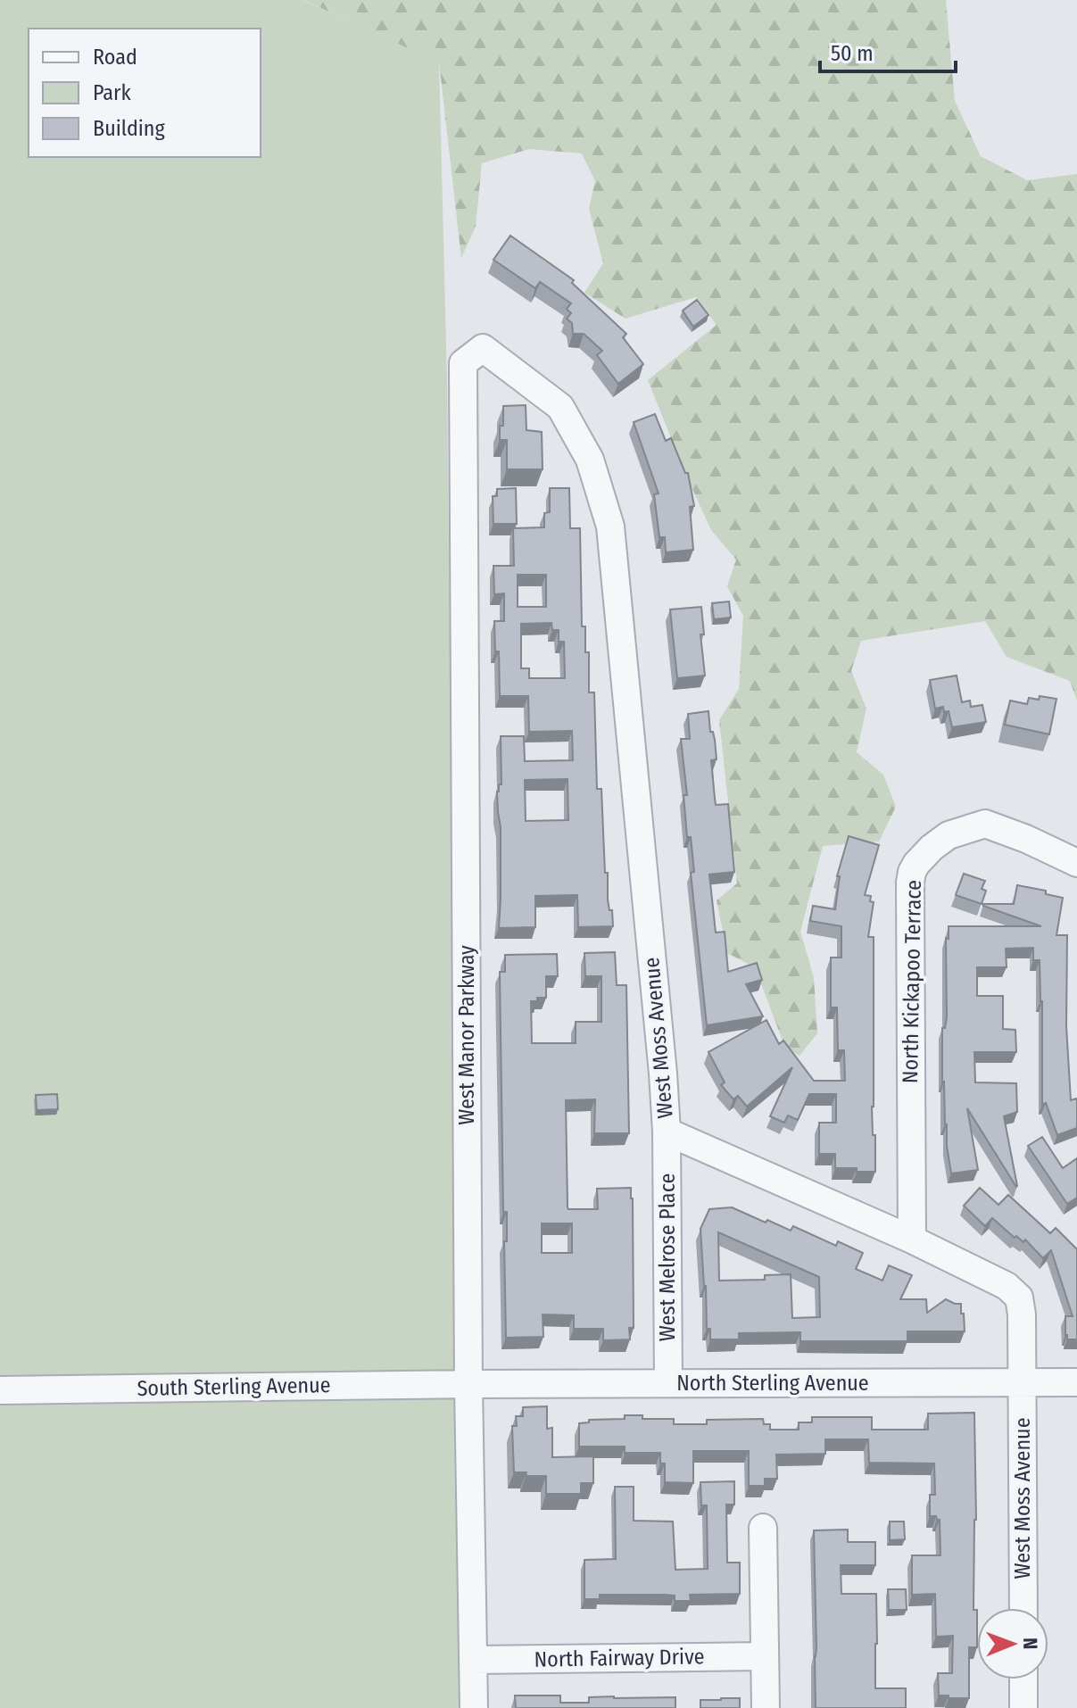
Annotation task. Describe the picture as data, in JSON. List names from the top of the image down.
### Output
{
  "streets": {
    "street": [
      "North Kickapoo Terrace",
      "West Manor Parkway",
      "West Moss Avenue",
      "West Melrose Place",
      "North Sterling Avenue",
      "South Sterling Avenue",
      "North Fairway Drive"
    ]
  },
  "crossings": [
    ["North Kickapoo Terrace", "West Moss Avenue"],
    ["West Manor Parkway", "West Moss Avenue"],
    ["West Manor Parkway", "North Sterling Avenue"],
    ["West Manor Parkway", "South Sterling Avenue"],
    ["West Manor Parkway", "North Fairway Drive"],
    ["West Moss Avenue", "West Melrose Place"],
    ["West Moss Avenue", "North Sterling Avenue"],
    ["West Melrose Place", "North Sterling Avenue"],
    ["North Sterling Avenue", "South Sterling Avenue"]
  ],
  "legend": ["Road", "Park", "Building"],
  "scale_bar": "50 m",
  "north": "right"
}
